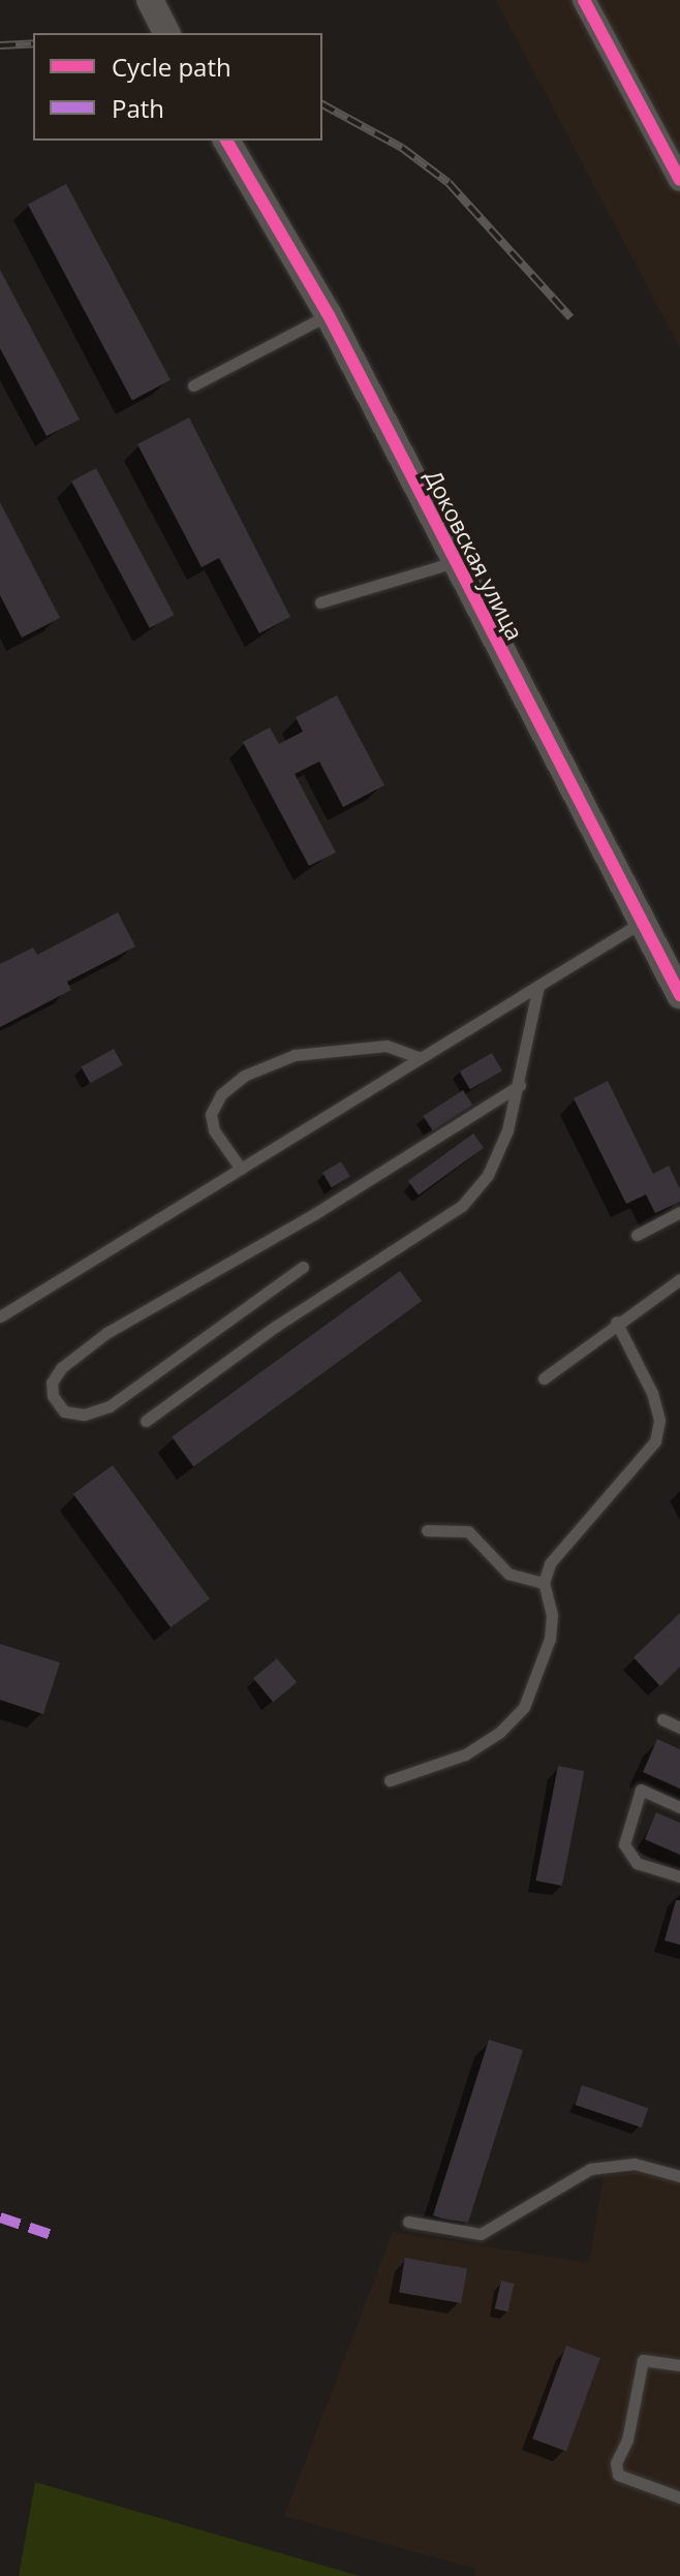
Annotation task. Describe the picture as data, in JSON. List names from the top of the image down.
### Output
{
  "streets": {
    "street": ["Доковская улица"]
  },
  "legend": ["Cycle path", "Path"]
}
